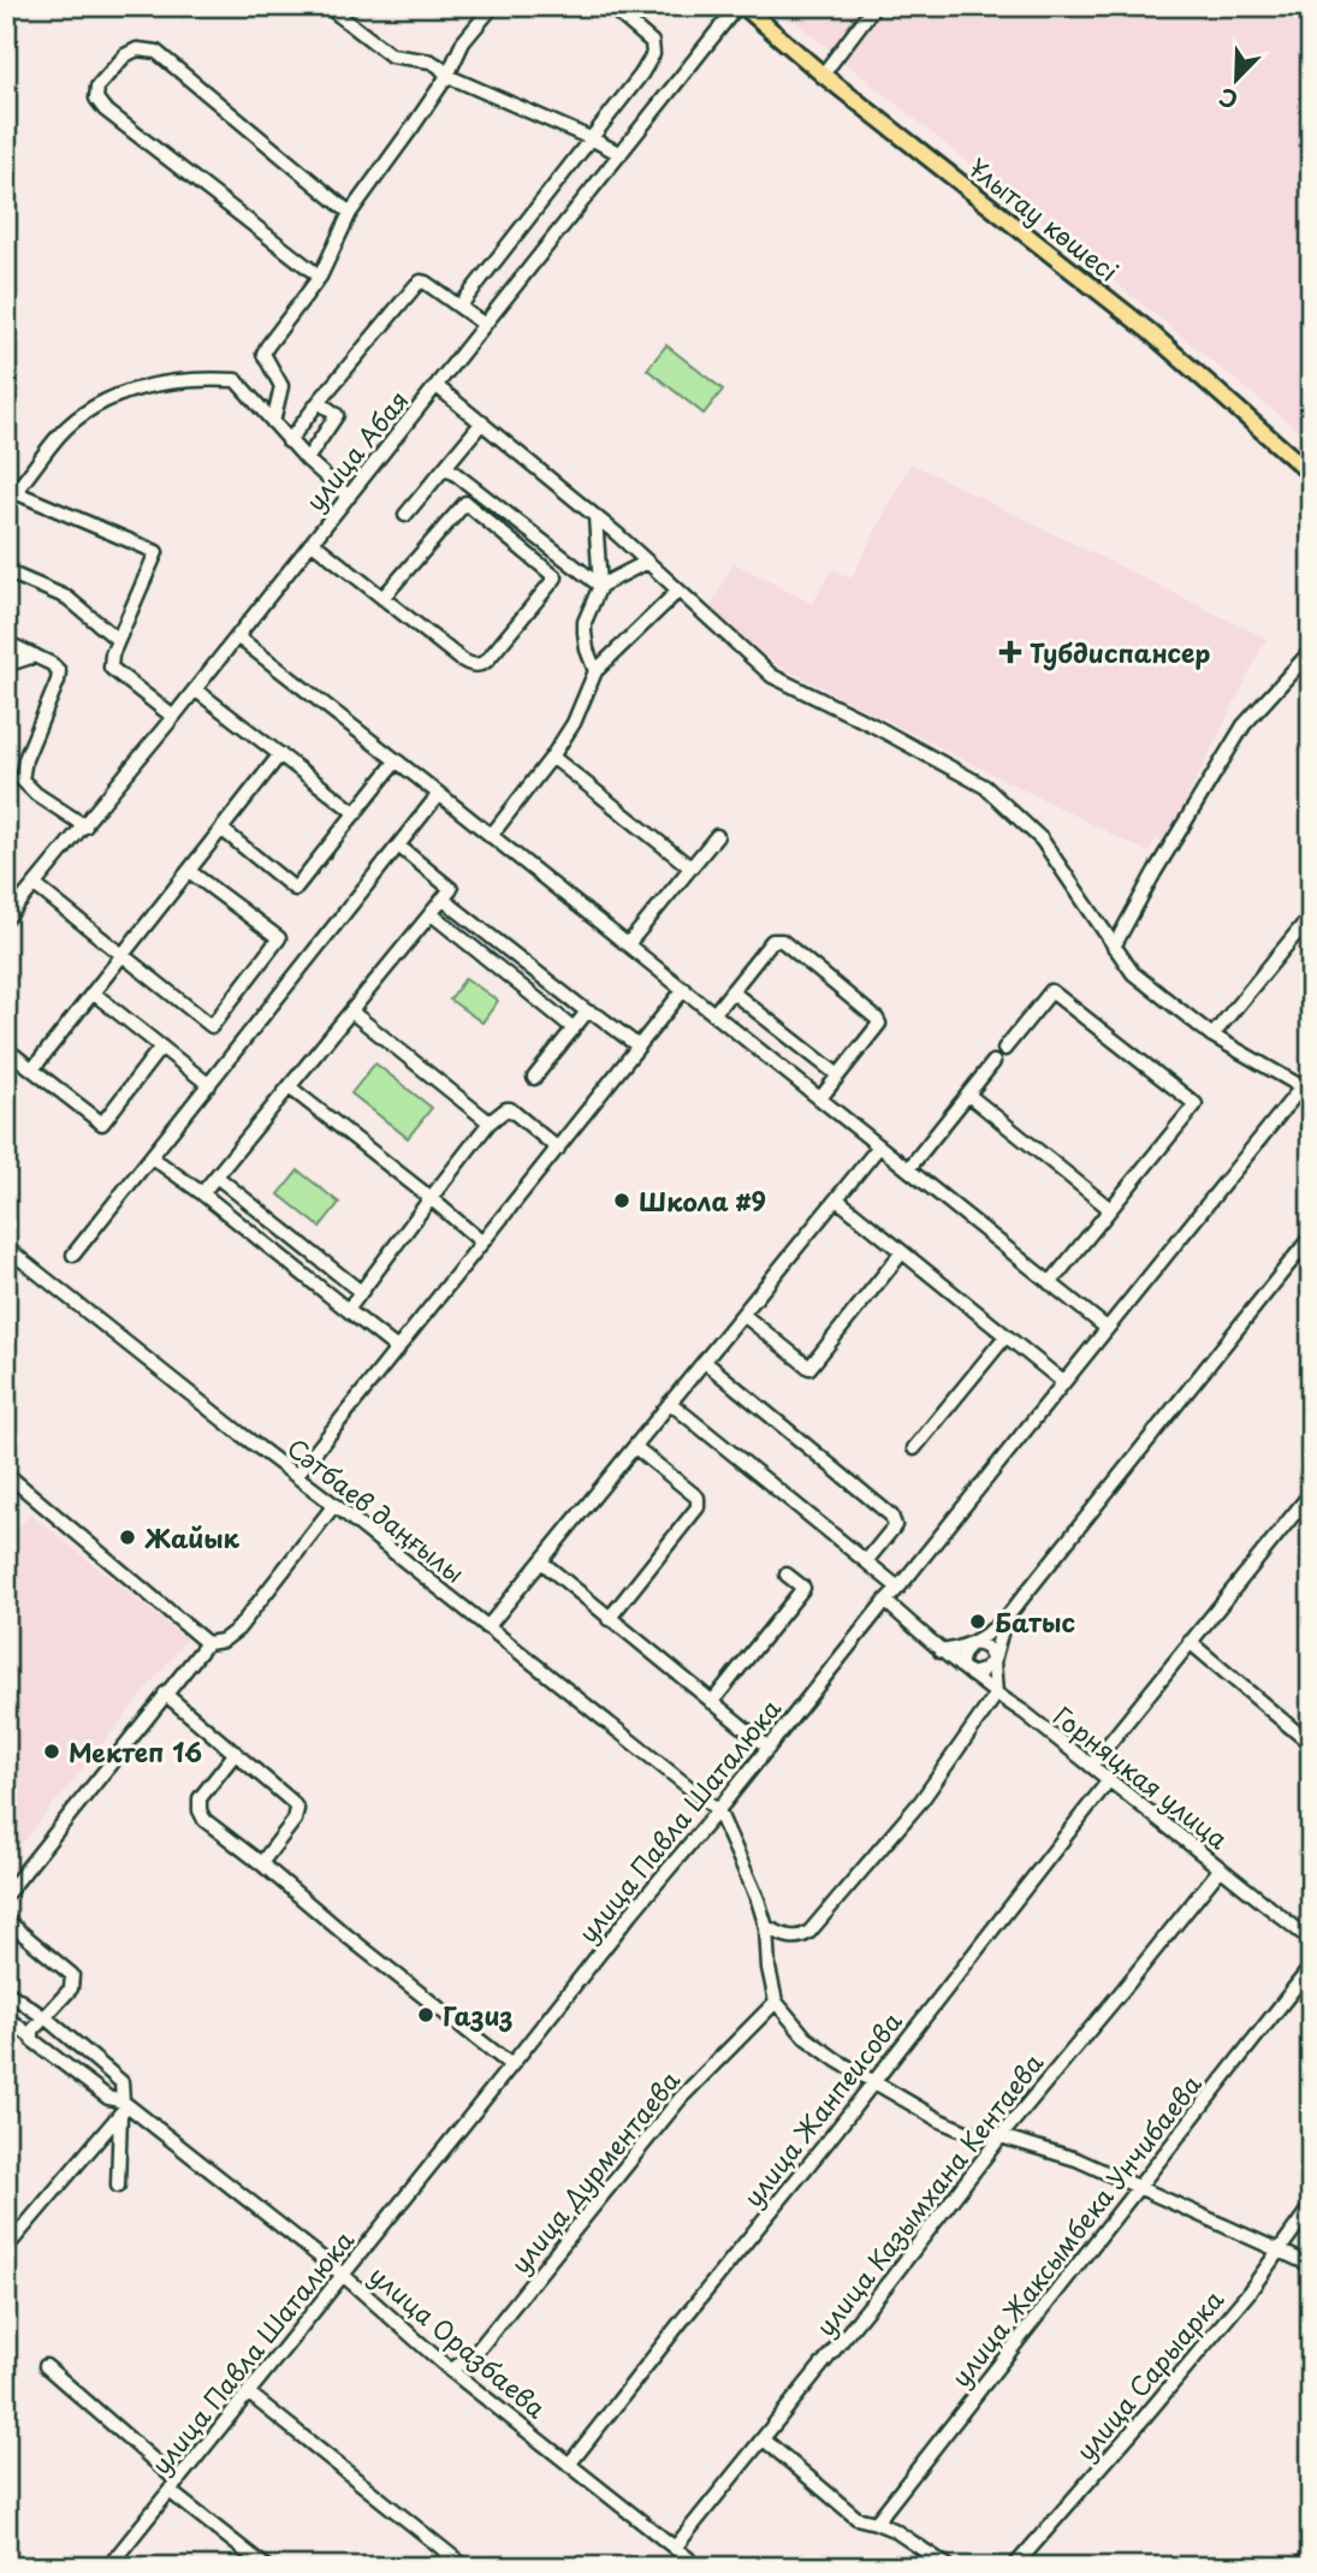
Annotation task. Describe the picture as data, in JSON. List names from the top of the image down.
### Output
{
  "streets": {
    "main road": ["Ұлытау көшесі"],
    "street": [
      "улица Абая",
      "Сәтбаев даңғылы",
      "Горняцкая улица",
      "улица Павла Шаталюка",
      "улица Жанпеисова",
      "улица Дурментаева",
      "улица Казымхана Кентаева",
      "улица Жаксымбека Унчибаева",
      "улица Оразбаева",
      "улица Сарыарка"
    ]
  },
  "crossings": [
    ["Ұлытау көшесі", "улица Абая"],
    ["Сәтбаев даңғылы", "улица Павла Шаталюка"],
    ["Горняцкая улица", "улица Жанпеисова"],
    ["Горняцкая улица", "улица Казымхана Кентаева"],
    ["улица Павла Шаталюка", "улица Оразбаева"],
    ["улица Жанпеисова", "улица Оразбаева"],
    ["улица Дурментаева", "улица Оразбаева"],
    ["улица Казымхана Кентаева", "улица Оразбаева"]
  ],
  "places": {
    "health": ["Тубдиспансер"],
    "other": [
      "Школа #9",
      "Жайык",
      "Батыс",
      "Мектеп 16",
      "Газиз"
    ]
  },
  "north": "bottom left"
}
